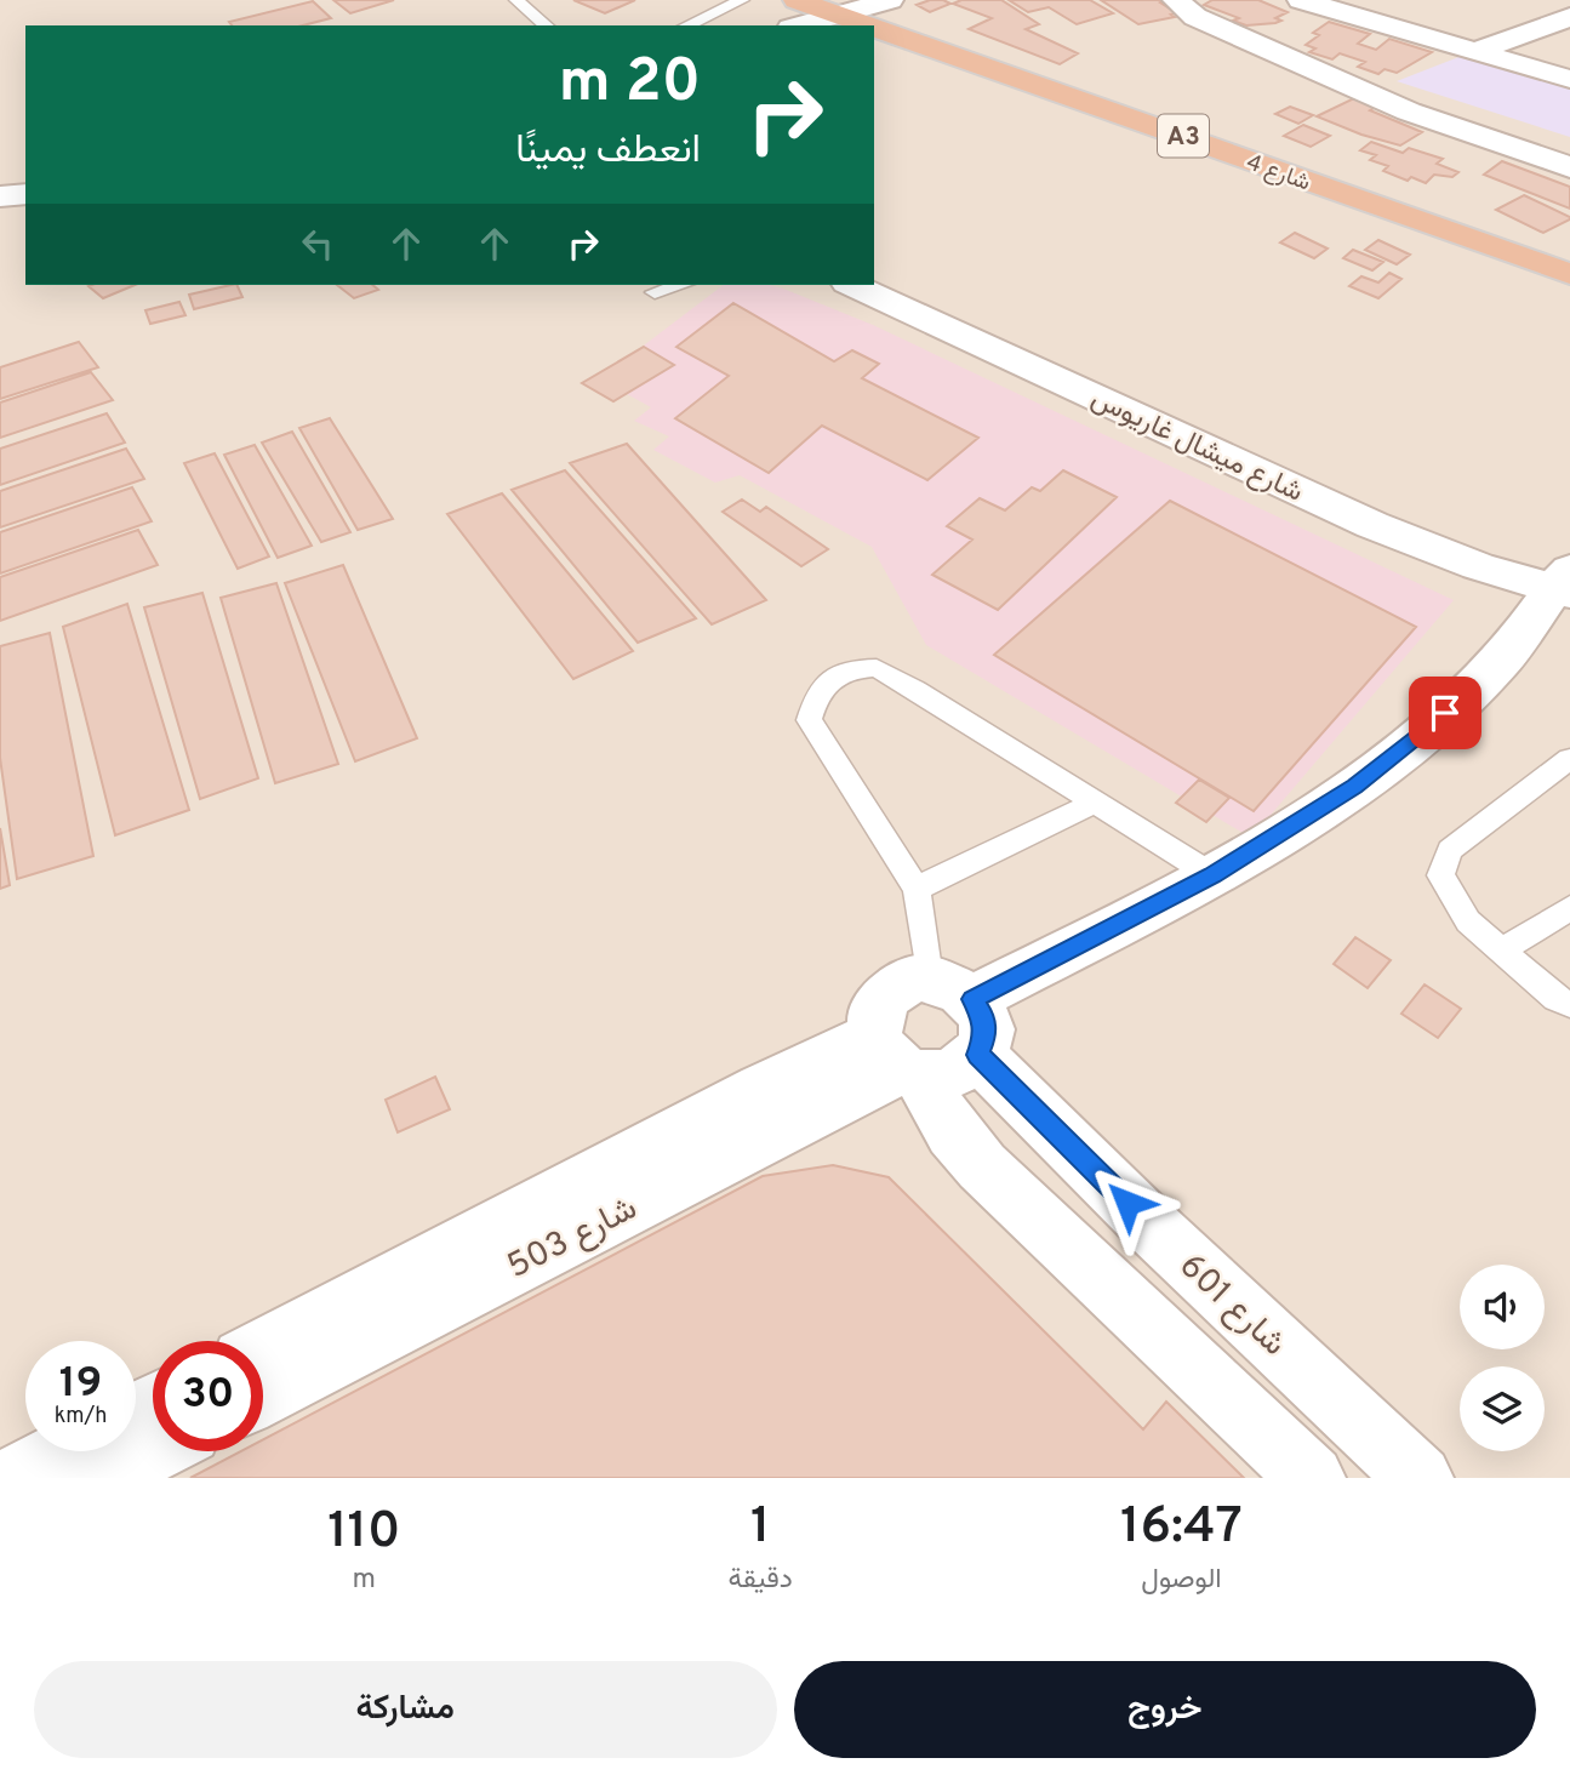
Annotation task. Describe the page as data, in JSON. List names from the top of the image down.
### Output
{
  "streets": {
    "highway": ["A3", "شارع 4"],
    "street": ["شارع ميشال غاريوس", "شارع 503", "شارع 601"]
  },
  "page": {
    "turn": ["20 m", "انعطف يمينًا"],
    "speed": "19 km/h",
    "limit": "30",
    "eta": [
      "16:47",
      "الوصول",
      "1",
      "دقيقة",
      "110",
      "m"
    ],
    "buttons": ["خروج", "مشاركة"]
  }
}
